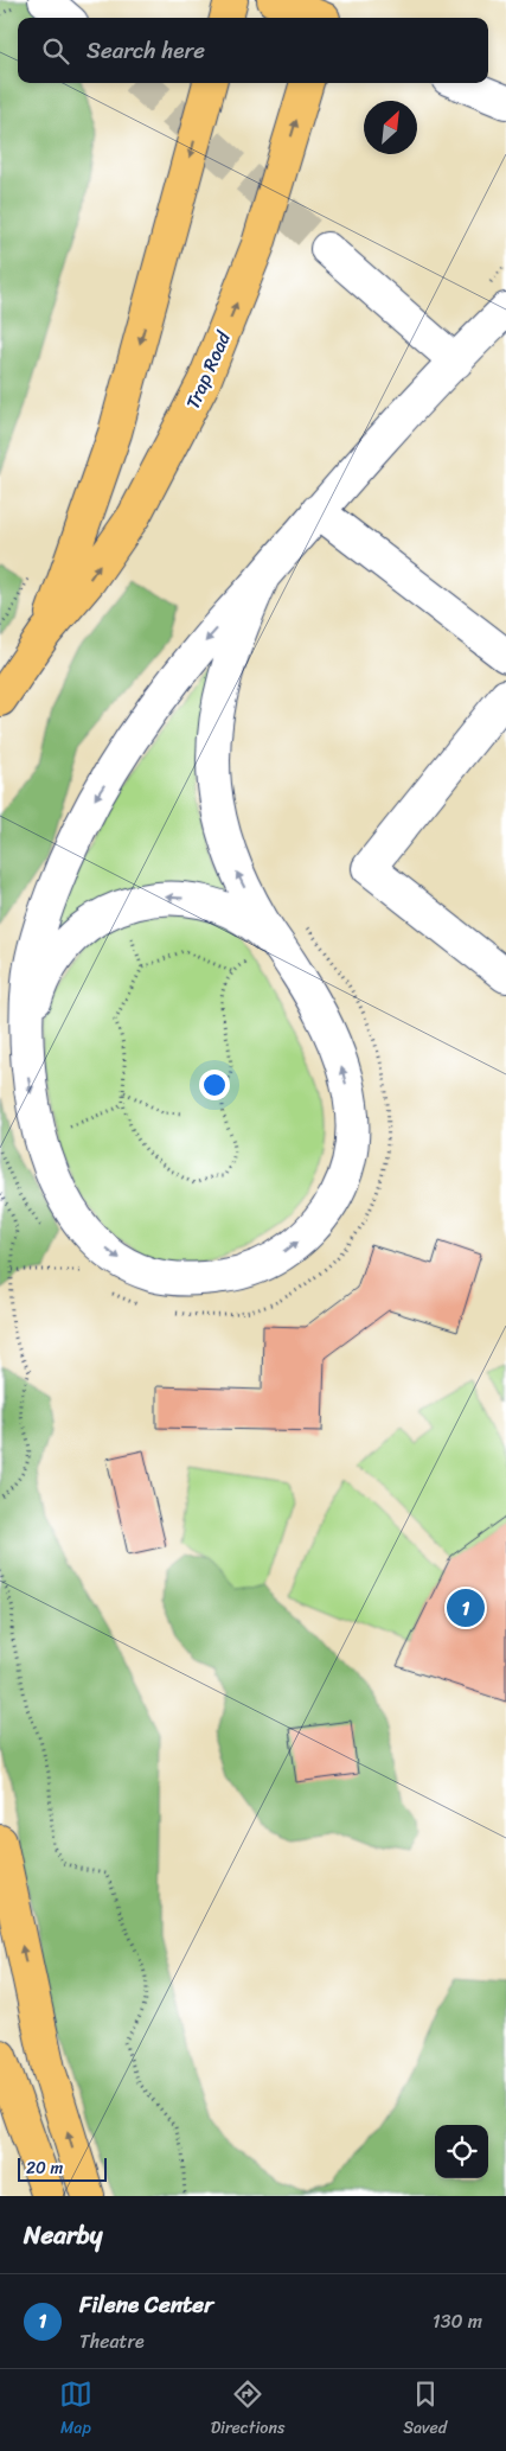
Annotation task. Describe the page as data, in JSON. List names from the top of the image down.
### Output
{
  "streets": {
    "main road": ["Trap Road"]
  },
  "scale_bar": "20 m",
  "north": "top right",
  "page": {
    "search": "Search here",
    "pins": "1",
    "scale": "20 m",
    "heading": "Nearby",
    "list": [
      {
        "mark": "1",
        "name": "Filene Center",
        "note": "Theatre",
        "value": "130 m"
      }
    ],
    "nav": ["Map", "Directions", "Saved"]
  }
}
